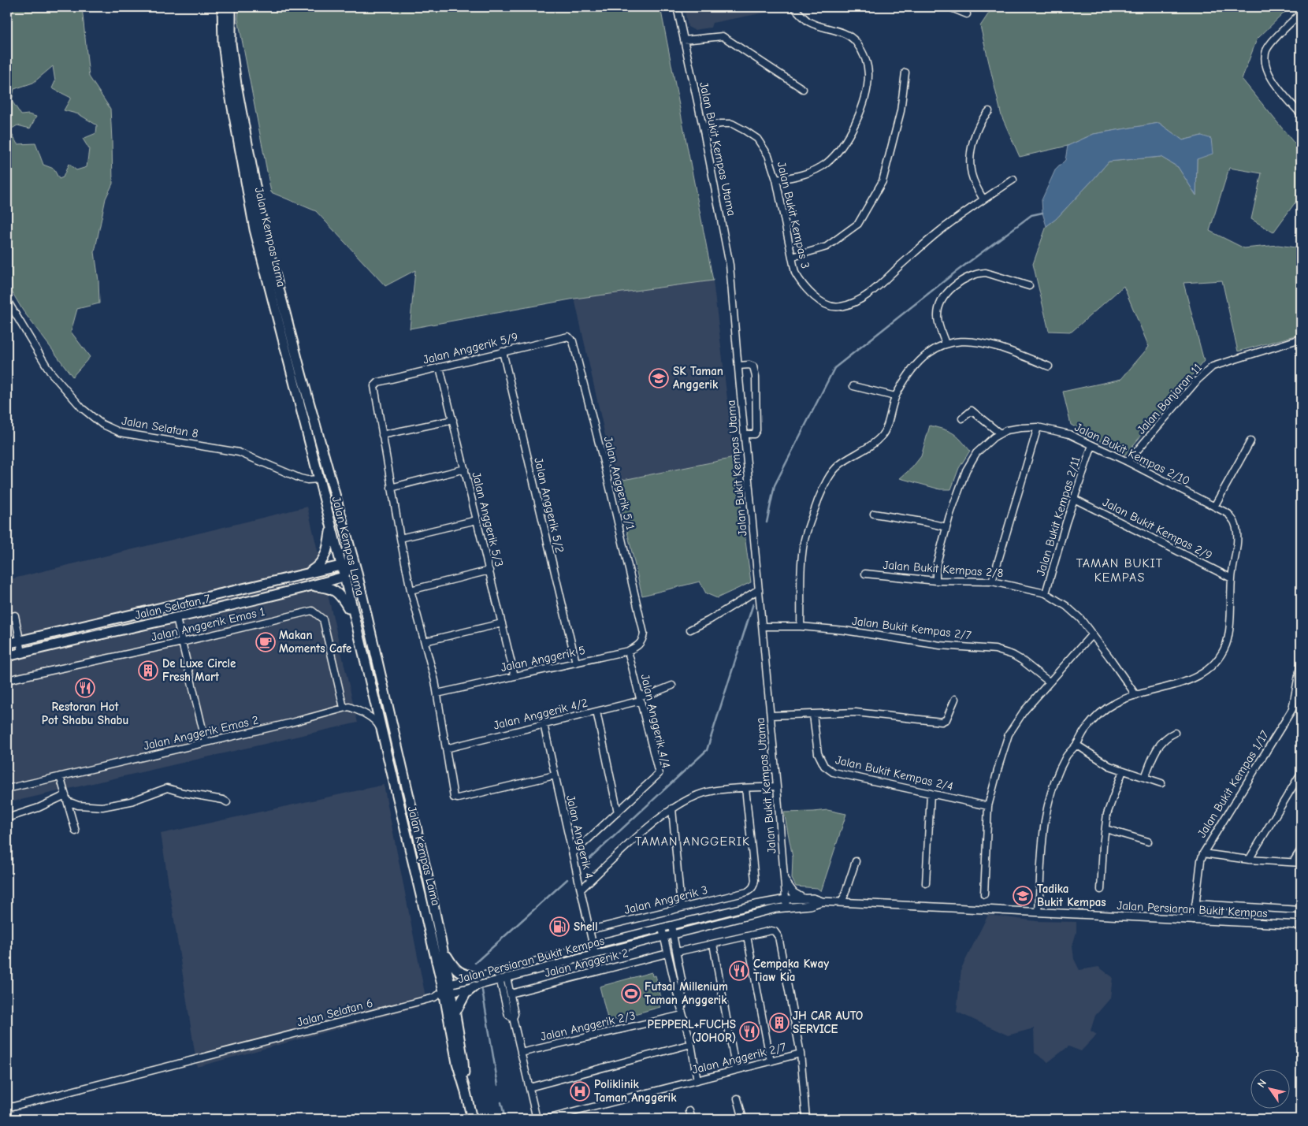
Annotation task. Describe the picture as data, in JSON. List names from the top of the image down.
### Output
{
  "streets": {
    "main road": ["Jalan Kempas Lama", "Jalan Selatan 7"],
    "street": [
      "Jalan Bukit Kempas Utama",
      "Jalan Bukit Kempas 3",
      "Jalan Anggerik 5/9",
      "Jalan Banjaran 11",
      "Jalan Selatan 8",
      "Jalan Bukit Kempas 2/10",
      "Jalan Anggerik 5/1",
      "Jalan Anggerik 5/2",
      "Jalan Bukit Kempas 2/11",
      "Jalan Anggerik 5/3",
      "Jalan Bukit Kempas 2/9",
      "Jalan Bukit Kempas 2/8",
      "Jalan Anggerik Emas 1",
      "Jalan Bukit Kempas 2/7",
      "Jalan Anggerik 5",
      "Jalan Anggerik 4/2",
      "Jalan Anggerik 4/4",
      "Jalan Anggerik Emas 2",
      "Jalan Bukit Kempas 2/4",
      "Jalan Bukit Kempas 1/17",
      "Jalan Anggerik 4",
      "Jalan Anggerik 3",
      "Jalan Persiaran Bukit Kempas",
      "Jalan Anggerik 2",
      "Jalan Selatan 6",
      "Jalan Anggerik 2/3",
      "Jalan Anggerik 2/7"
    ]
  },
  "crossings": [
    ["Jalan Bukit Kempas Utama", "Jalan Bukit Kempas 3"],
    ["Jalan Bukit Kempas Utama", "Jalan Bukit Kempas 2/7"],
    ["Jalan Bukit Kempas Utama", "Jalan Persiaran Bukit Kempas"],
    ["Jalan Kempas Lama", "Jalan Selatan 8"],
    ["Jalan Kempas Lama", "Jalan Selatan 7"],
    ["Jalan Kempas Lama", "Jalan Persiaran Bukit Kempas"],
    ["Jalan Kempas Lama", "Jalan Selatan 6"],
    ["Jalan Anggerik 5/9", "Jalan Anggerik 5/1"],
    ["Jalan Anggerik 5/9", "Jalan Anggerik 5/2"],
    ["Jalan Anggerik 5/9", "Jalan Anggerik 5/3"],
    ["Jalan Banjaran 11", "Jalan Bukit Kempas 2/10"],
    ["Jalan Bukit Kempas 2/10", "Jalan Bukit Kempas 2/11"],
    ["Jalan Bukit Kempas 2/10", "Jalan Bukit Kempas 2/9"],
    ["Jalan Bukit Kempas 2/10", "Jalan Bukit Kempas 2/8"],
    ["Jalan Anggerik 5/1", "Jalan Anggerik 5"],
    ["Jalan Anggerik 5/2", "Jalan Anggerik 5"],
    ["Jalan Bukit Kempas 2/11", "Jalan Bukit Kempas 2/9"],
    ["Jalan Bukit Kempas 2/11", "Jalan Bukit Kempas 2/8"],
    ["Jalan Anggerik 5/3", "Jalan Anggerik 5"],
    ["Jalan Anggerik Emas 1", "Jalan Anggerik Emas 2"],
    ["Jalan Anggerik 5", "Jalan Anggerik 4/4"],
    ["Jalan Anggerik 4/2", "Jalan Anggerik 4/4"],
    ["Jalan Anggerik 4/2", "Jalan Anggerik 4"],
    ["Jalan Anggerik 4/4", "Jalan Anggerik 4"],
    ["Jalan Bukit Kempas 1/17", "Jalan Persiaran Bukit Kempas"],
    ["Jalan Anggerik 4", "Jalan Anggerik 3"],
    ["Jalan Anggerik 4", "Jalan Persiaran Bukit Kempas"],
    ["Jalan Persiaran Bukit Kempas", "Jalan Selatan 6"]
  ],
  "districts": ["TAMAN BUKIT KEMPAS", "TAMAN ANGGERIK"],
  "places": {
    "school or university": ["SK Taman Anggerik", "Tadika Bukit Kempas"],
    "cafe": ["Makan Moments Cafe"],
    "building": ["De Luxe Circle Fresh Mart", "JH CAR AUTO SERVICE"],
    "restaurant": ["Restoran Hot Pot Shabu Shabu", "Cempaka Kway Tiaw Kia", "PEPPERL+FUCHS (JOHOR)"],
    "fuel station": ["Shell"],
    "sports": ["Futsal Millenium Taman Anggerik"],
    "hospital": ["Poliklinik Taman Anggerik"]
  },
  "north": "top left"
}
